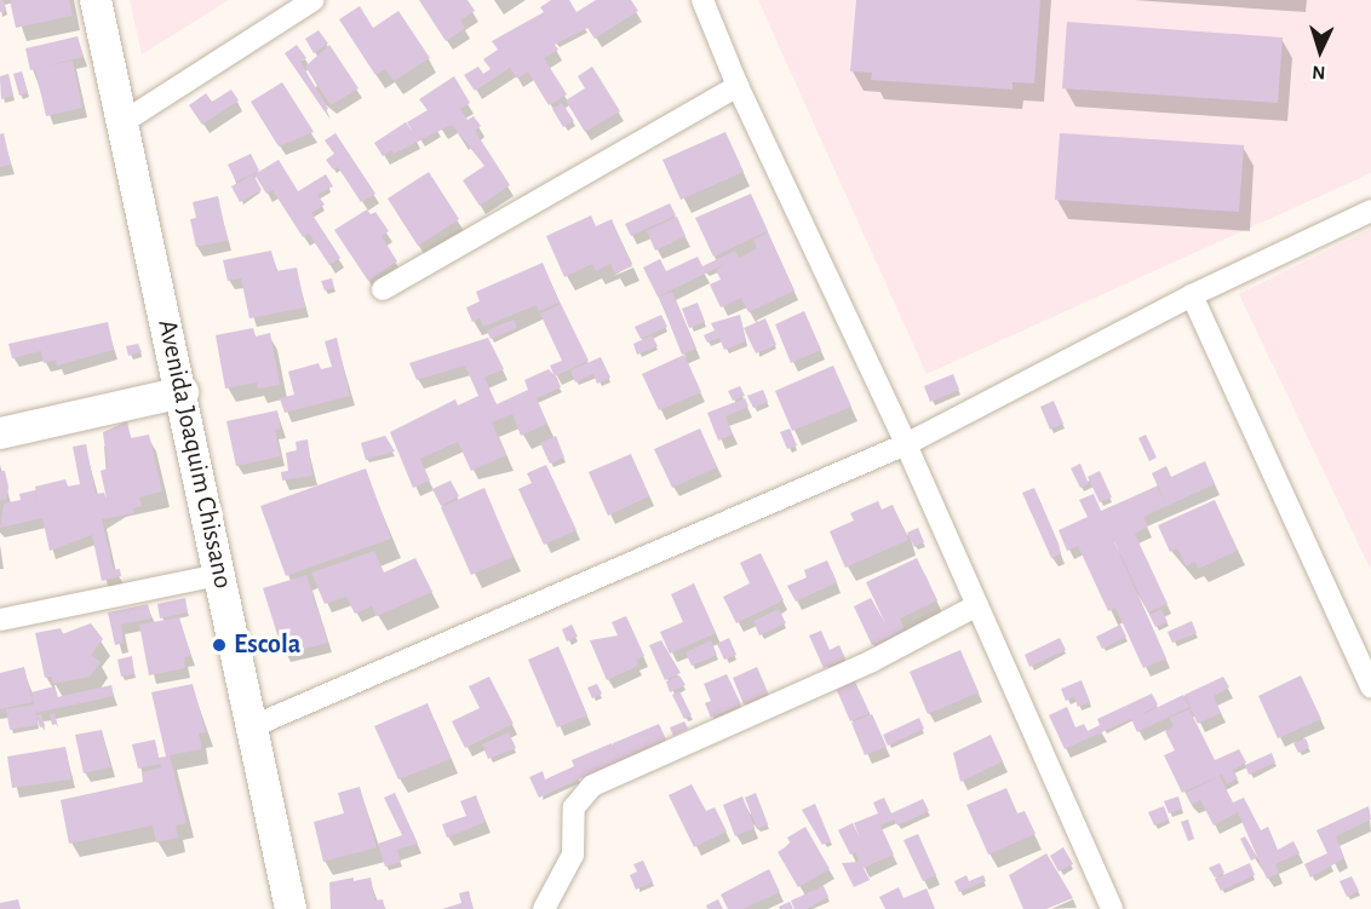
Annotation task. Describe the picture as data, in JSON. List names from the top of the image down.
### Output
{
  "streets": {
    "street": ["Avenida Joaquim Chissano"]
  },
  "places": ["Escola"],
  "north": "bottom"
}
